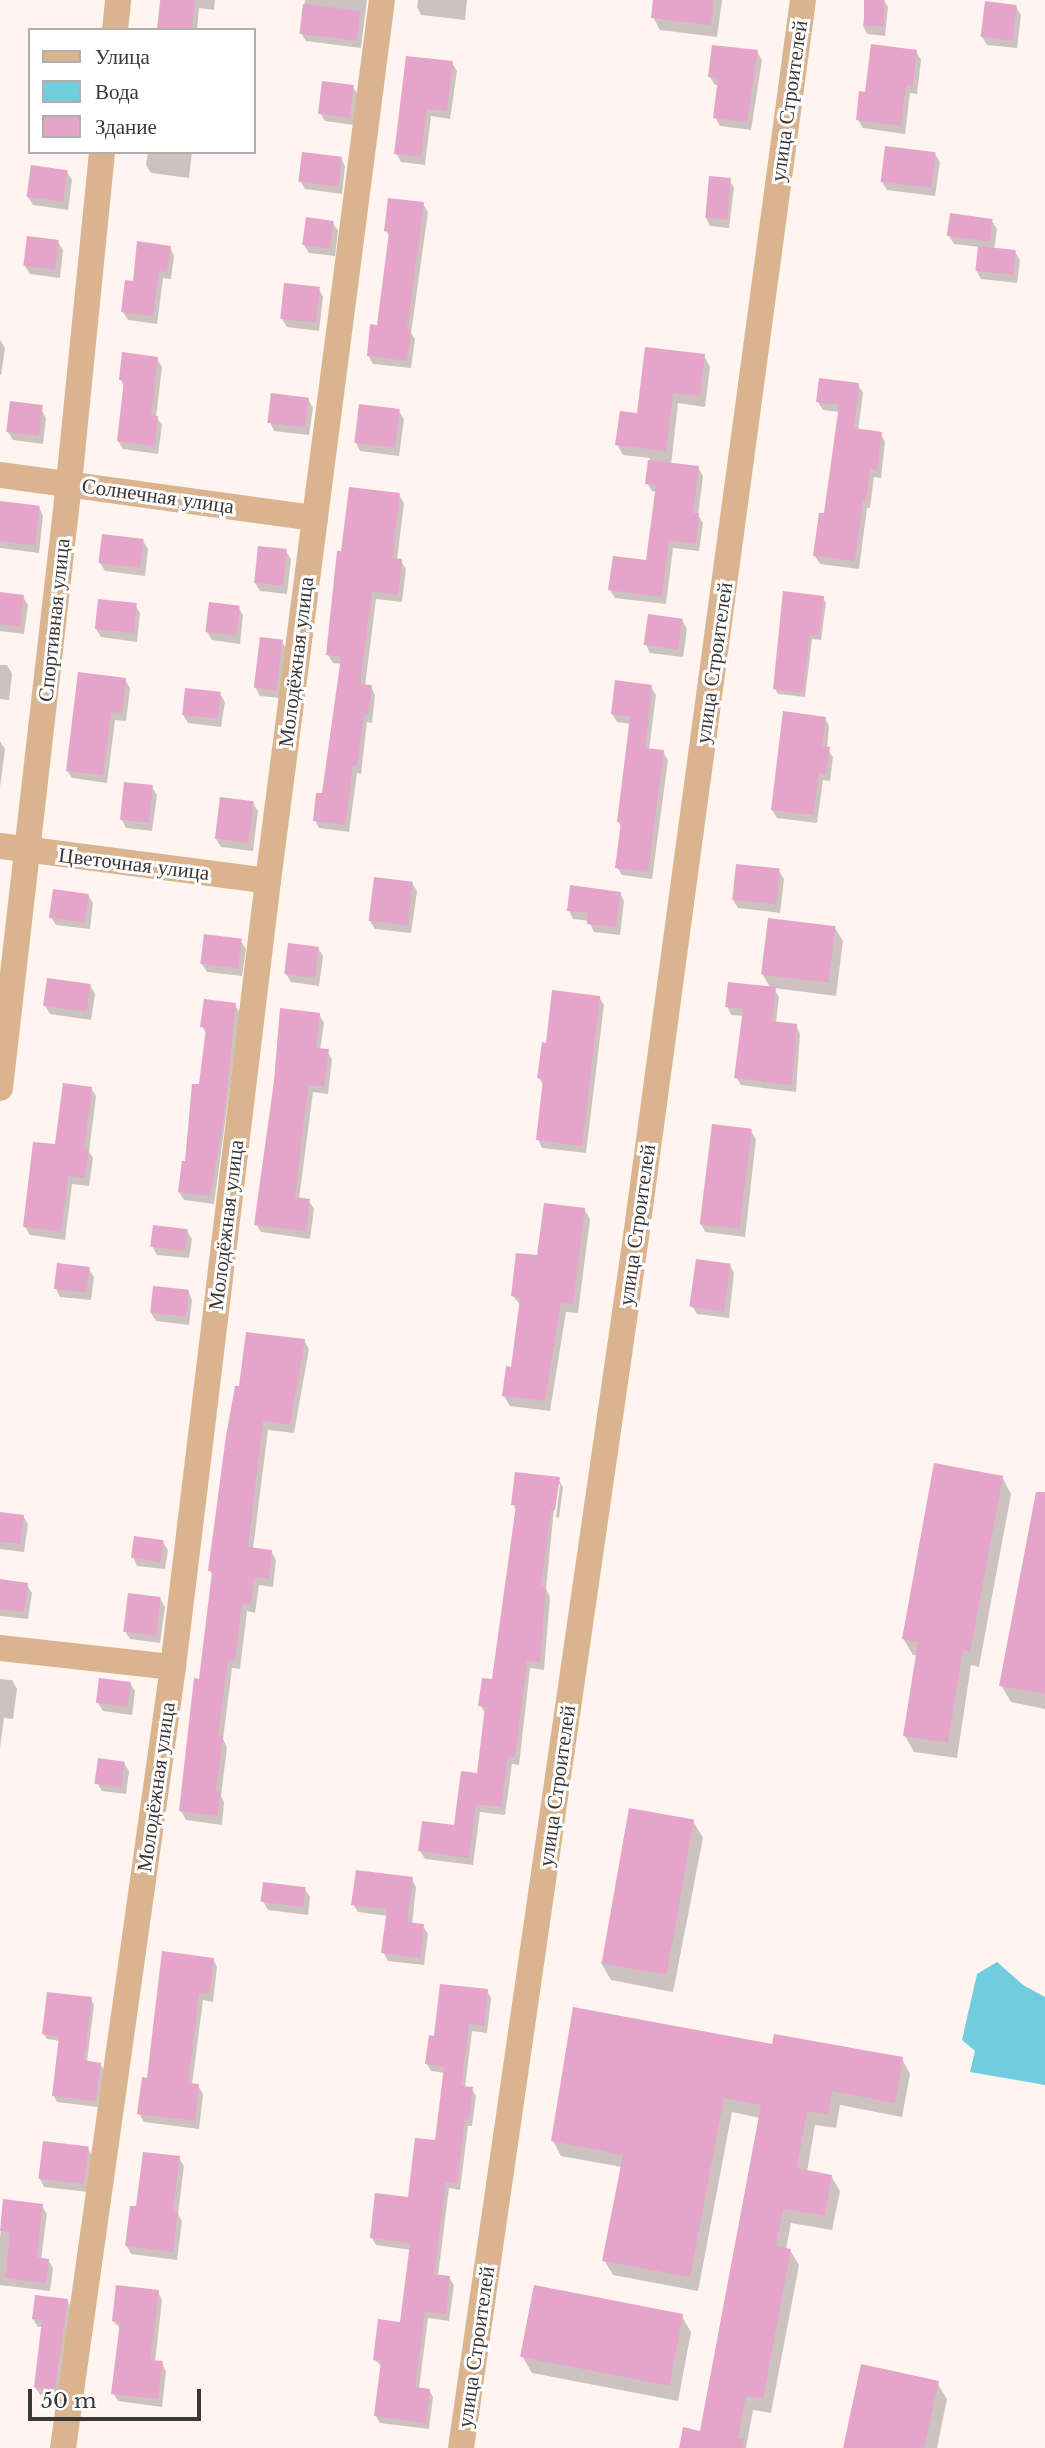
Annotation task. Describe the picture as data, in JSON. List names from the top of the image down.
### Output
{
  "streets": {
    "street": [
      "улица Строителей",
      "Солнечная улица",
      "Спортивная улица",
      "Молодёжная улица",
      "Цветочная улица"
    ]
  },
  "crossings": [
    ["Солнечная улица", "Спортивная улица"],
    ["Солнечная улица", "Молодёжная улица"],
    ["Спортивная улица", "Цветочная улица"],
    ["Молодёжная улица", "Цветочная улица"]
  ],
  "legend": ["Улица", "Вода", "Здание"],
  "scale_bar": "50 m"
}
